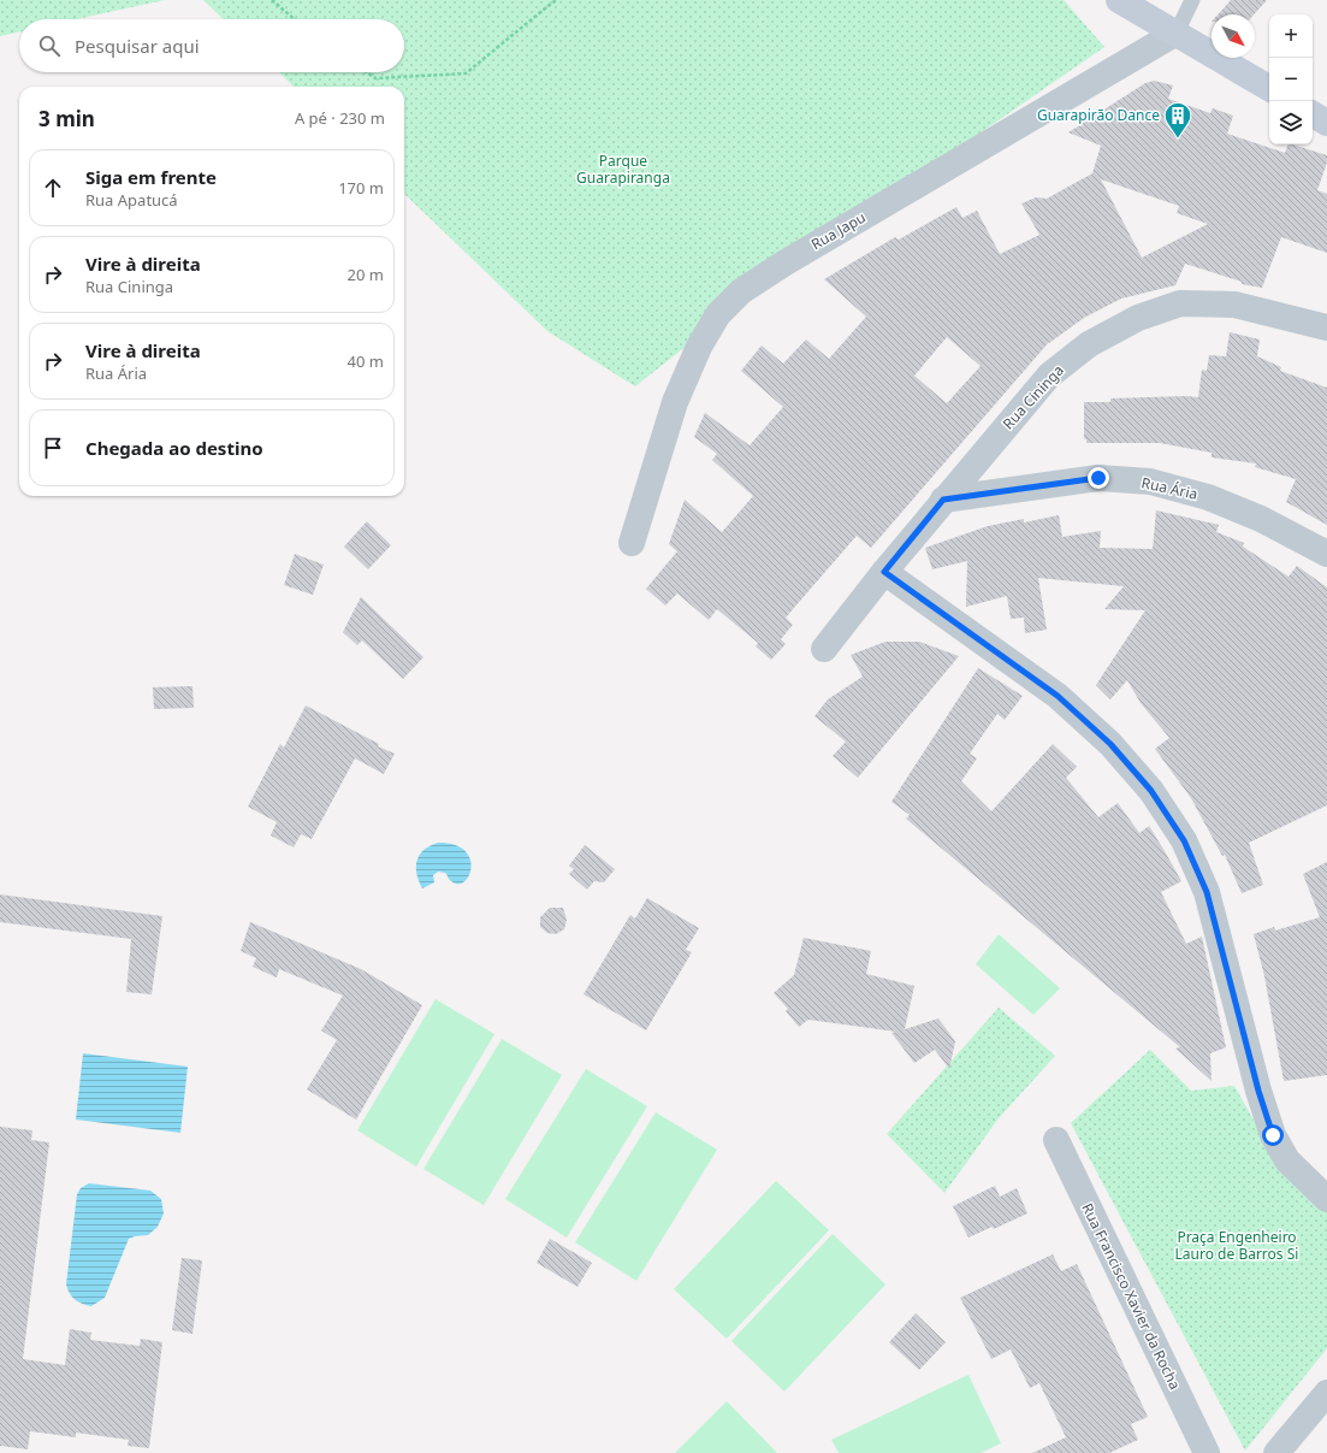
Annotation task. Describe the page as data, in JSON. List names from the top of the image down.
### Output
{
  "streets": {
    "street": [
      "Rua Japu",
      "Rua Cininga",
      "Rua Ária",
      "Rua Francisco Xavier da Rocha"
    ]
  },
  "crossings": [
    ["Rua Cininga", "Rua Ária"]
  ],
  "parks": ["Parque Guarapiranga", "Praça Engenheiro Lauro de Barros Si"],
  "places": {
    "building": ["Guarapirão Dance"]
  },
  "north": "bottom right",
  "page": {
    "map_buttons": ["+", "−"],
    "search": "Pesquisar aqui",
    "heading": ["3 min", "A pé · 230 m"],
    "list": [
      ["Siga em frente", "Rua Apatucá", "170 m"],
      ["Vire à direita", "Rua Cininga", "20 m"],
      ["Vire à direita", "Rua Ária", "40 m"],
      "Chegada ao destino"
    ]
  }
}
